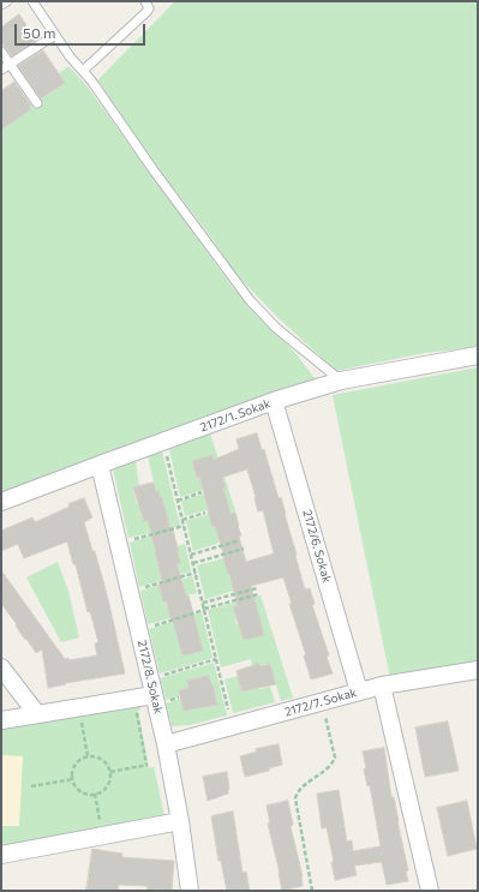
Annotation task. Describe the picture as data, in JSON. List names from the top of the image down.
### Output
{
  "streets": {
    "street": [
      "2172/1. Sokak",
      "2172/6. Sokak",
      "2172/8. Sokak",
      "2172/7. Sokak"
    ]
  },
  "crossings": [
    ["2172/1. Sokak", "2172/6. Sokak"],
    ["2172/1. Sokak", "2172/8. Sokak"],
    ["2172/6. Sokak", "2172/7. Sokak"],
    ["2172/8. Sokak", "2172/7. Sokak"]
  ],
  "scale_bar": "50 m"
}
